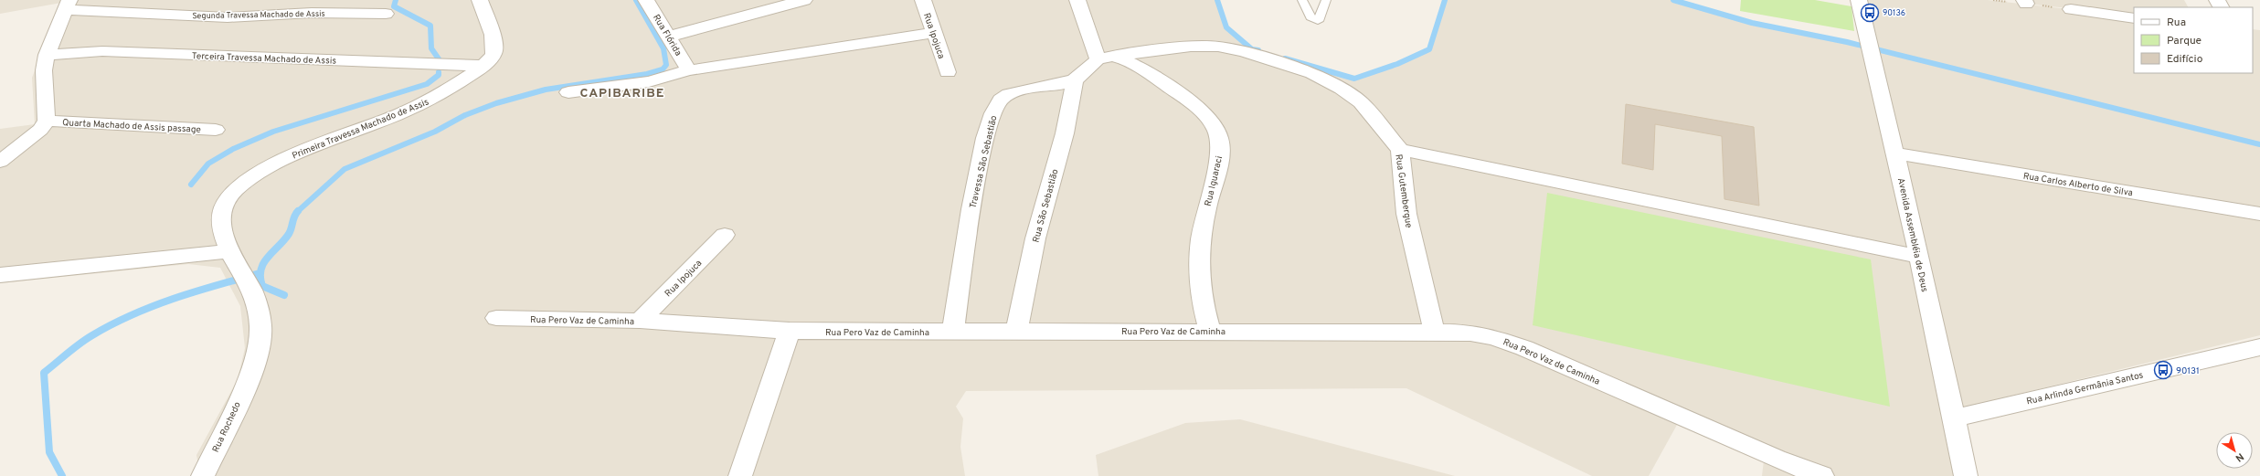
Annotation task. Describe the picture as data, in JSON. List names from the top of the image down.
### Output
{
  "streets": {
    "street": [
      "Segunda Travessa Machado de Assis",
      "Rua Flórida",
      "Rua Ipojuca",
      "Terceira Travessa Machado de Assis",
      "Quarta Machado de Assis passage",
      "Primeira Travessa Machado de Assis",
      "Travessa São Sebastião",
      "Rua Iguaraci",
      "Rua Carlos Alberto de Silva",
      "Rua Gutembergue",
      "Rua São Sebastião",
      "Avenida Assembléia de Deus",
      "Rua Pero Vaz de Caminha",
      "Rua Arlinda Germânia Santos",
      "Rua Rochedo"
    ]
  },
  "crossings": [
    ["Rua Ipojuca", "Rua Pero Vaz de Caminha"],
    ["Terceira Travessa Machado de Assis", "Primeira Travessa Machado de Assis"],
    ["Primeira Travessa Machado de Assis", "Rua Rochedo"],
    ["Travessa São Sebastião", "Rua Iguaraci"],
    ["Travessa São Sebastião", "Rua Gutembergue"],
    ["Travessa São Sebastião", "Rua São Sebastião"],
    ["Travessa São Sebastião", "Rua Pero Vaz de Caminha"],
    ["Rua Iguaraci", "Rua Gutembergue"],
    ["Rua Iguaraci", "Rua Pero Vaz de Caminha"],
    ["Rua Carlos Alberto de Silva", "Avenida Assembléia de Deus"],
    ["Rua Gutembergue", "Rua Pero Vaz de Caminha"],
    ["Rua São Sebastião", "Rua Pero Vaz de Caminha"],
    ["Avenida Assembléia de Deus", "Rua Arlinda Germânia Santos"]
  ],
  "districts": ["CAPIBARIBE"],
  "places": {
    "bus stop": ["90136", "90131"]
  },
  "legend": ["Rua", "Parque", "Edifício"],
  "north": "bottom right"
}
